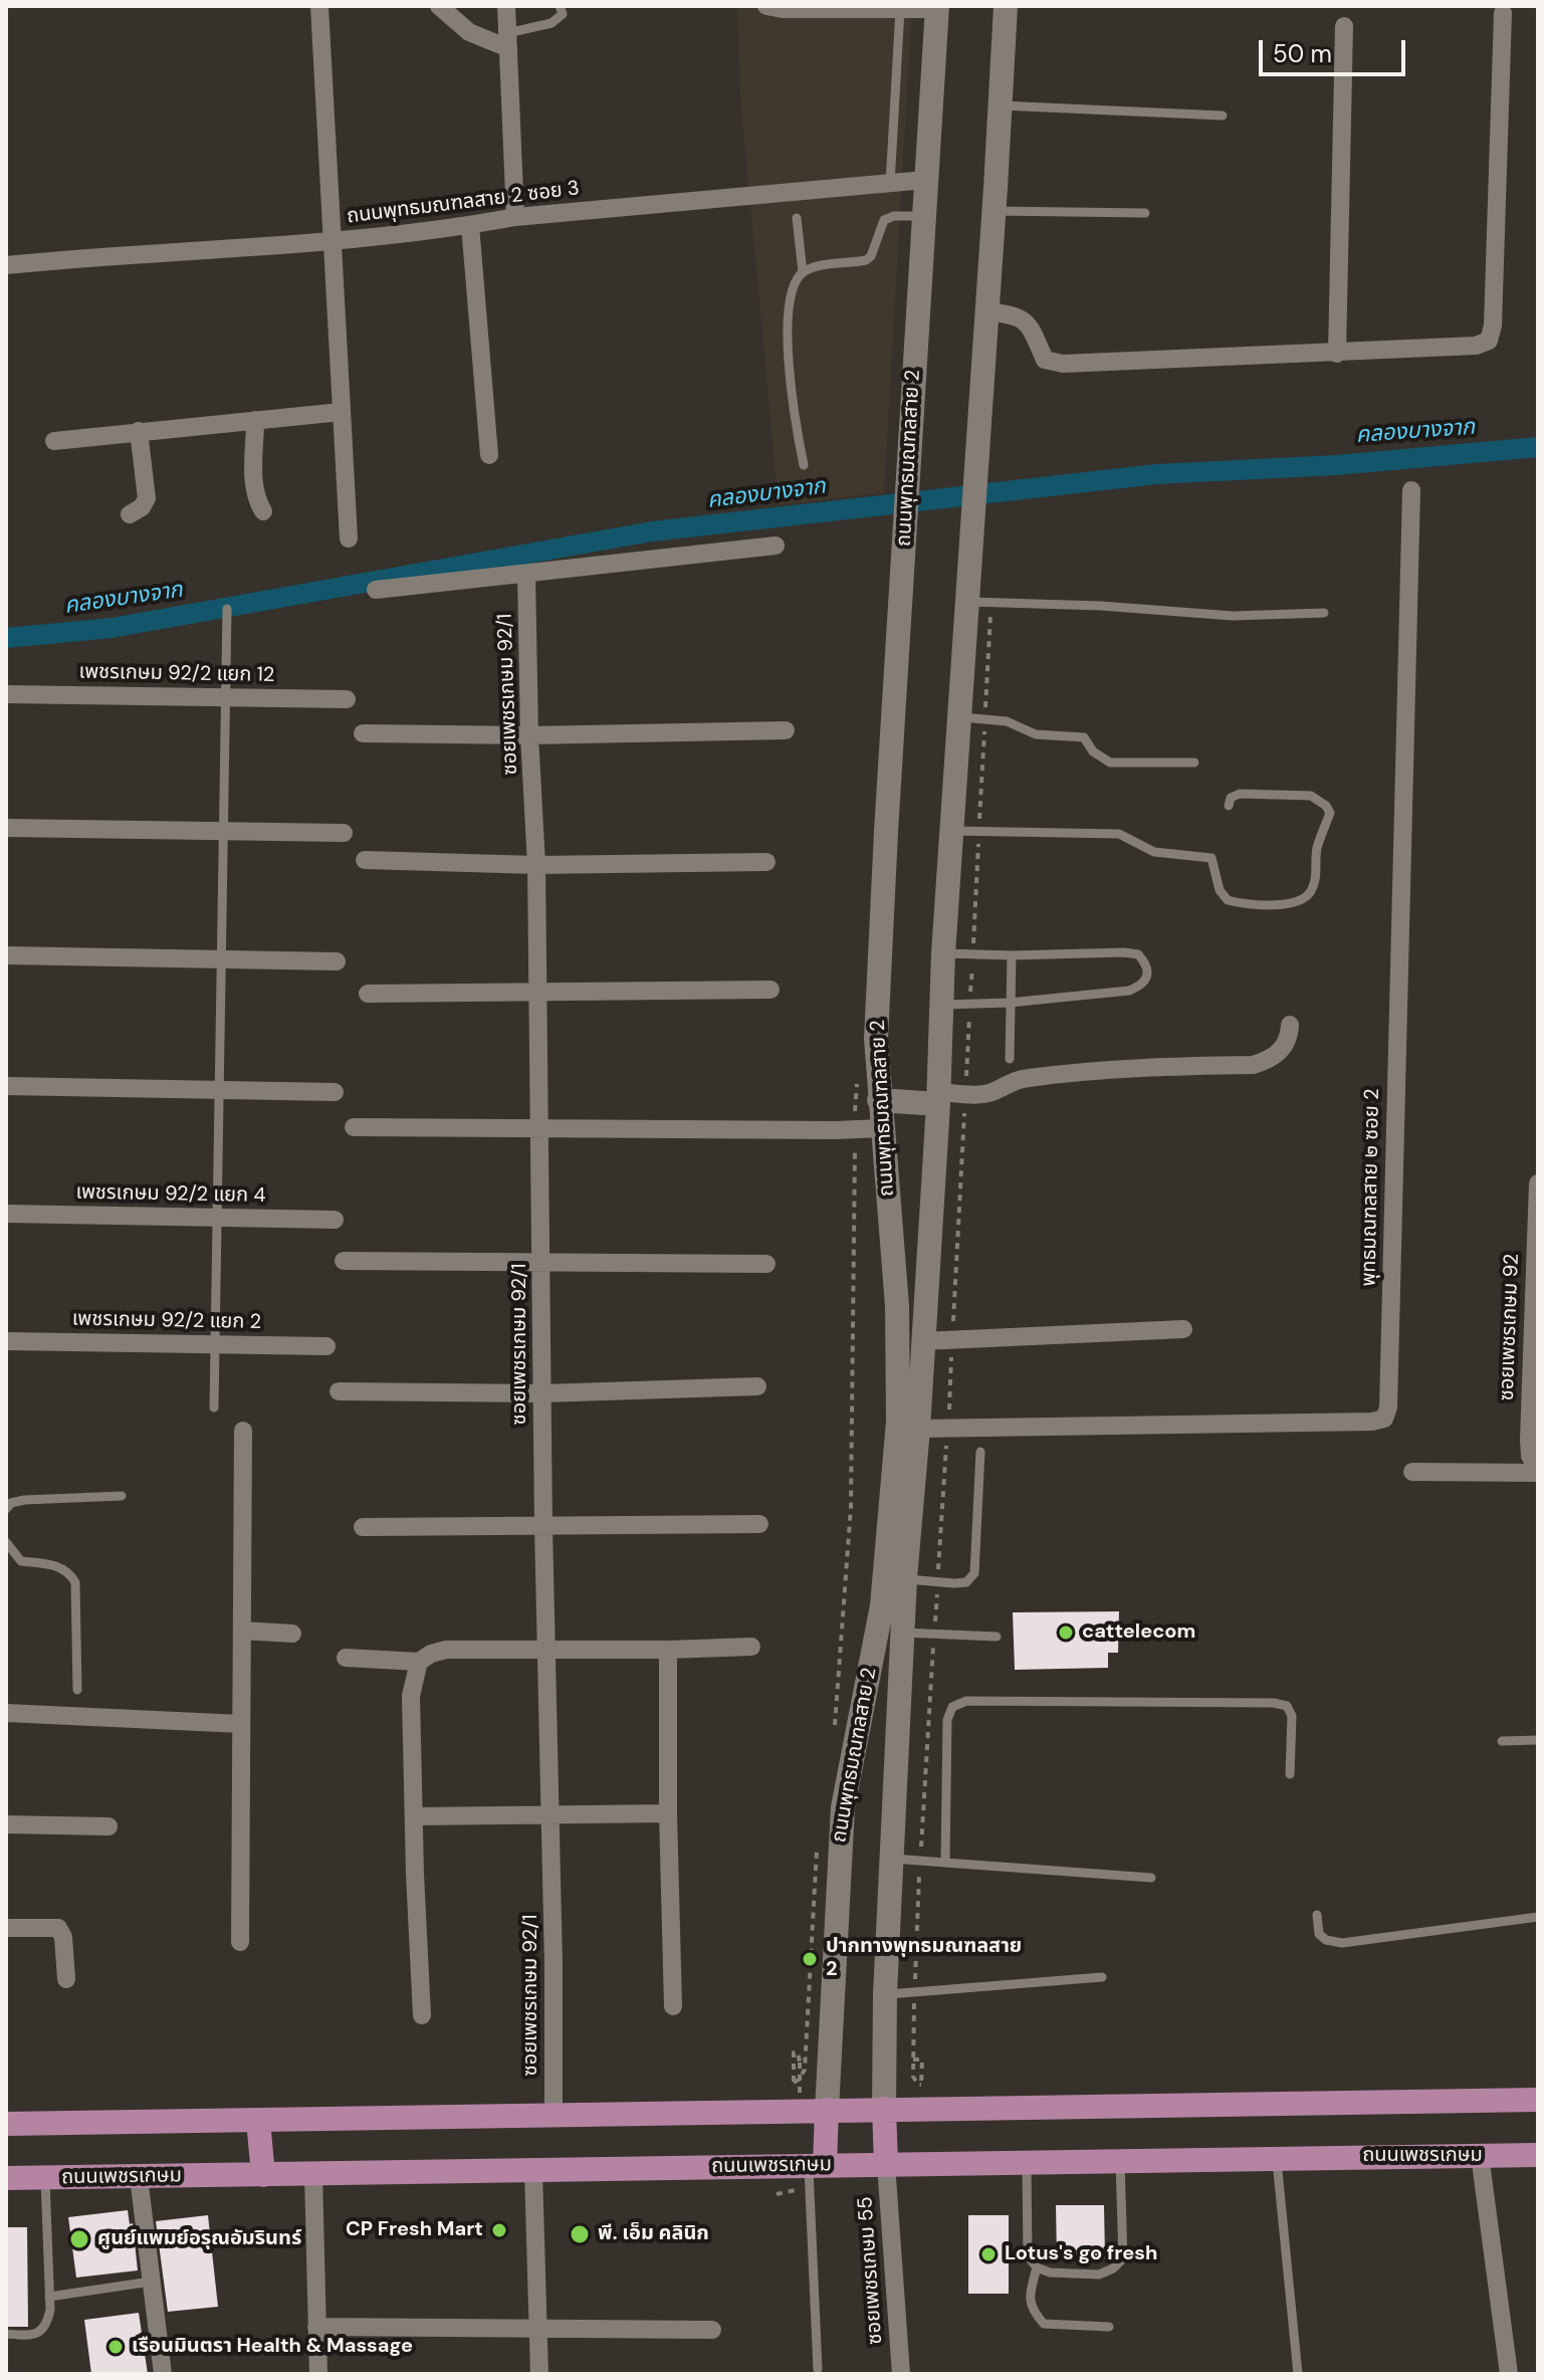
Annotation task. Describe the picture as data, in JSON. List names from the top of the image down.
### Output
{
  "streets": {
    "main road": ["ถนนพุทธมณฑลสาย 2", "ถนนเพชรเกษม"],
    "street": [
      "ถนนพุทธมณฑลสาย 2 ซอย 3",
      "เพชรเกษม 92/2 แยก 12",
      "ซอยเพชรเกษม 92/1",
      "พุทธมณฑลสาย ๒ ซอย 2",
      "เพชรเกษม 92/2 แยก 4",
      "เพชรเกษม 92/2 แยก 2",
      "ซอยเพชรเกษม 92",
      "ซอยเพชรเกษม 55"
    ]
  },
  "crossings": [
    ["ถนนพุทธมณฑลสาย 2 ซอย 3", "ถนนพุทธมณฑลสาย 2"],
    ["ถนนพุทธมณฑลสาย 2", "พุทธมณฑลสาย ๒ ซอย 2"],
    ["ถนนเพชรเกษม", "ซอยเพชรเกษม 55"]
  ],
  "water": ["คลองบางจาก"],
  "places": [
    "cattelecom",
    "ปากทางพุทธมณฑลสาย 2",
    "CP Fresh Mart",
    "พี. เอ็ม คลินิก",
    "ศูนย์แพมย์อรุณอัมรินทร์",
    "Lotus's go fresh",
    "เรือนมินตรา Health & Massage"
  ],
  "scale_bar": "50 m"
}
